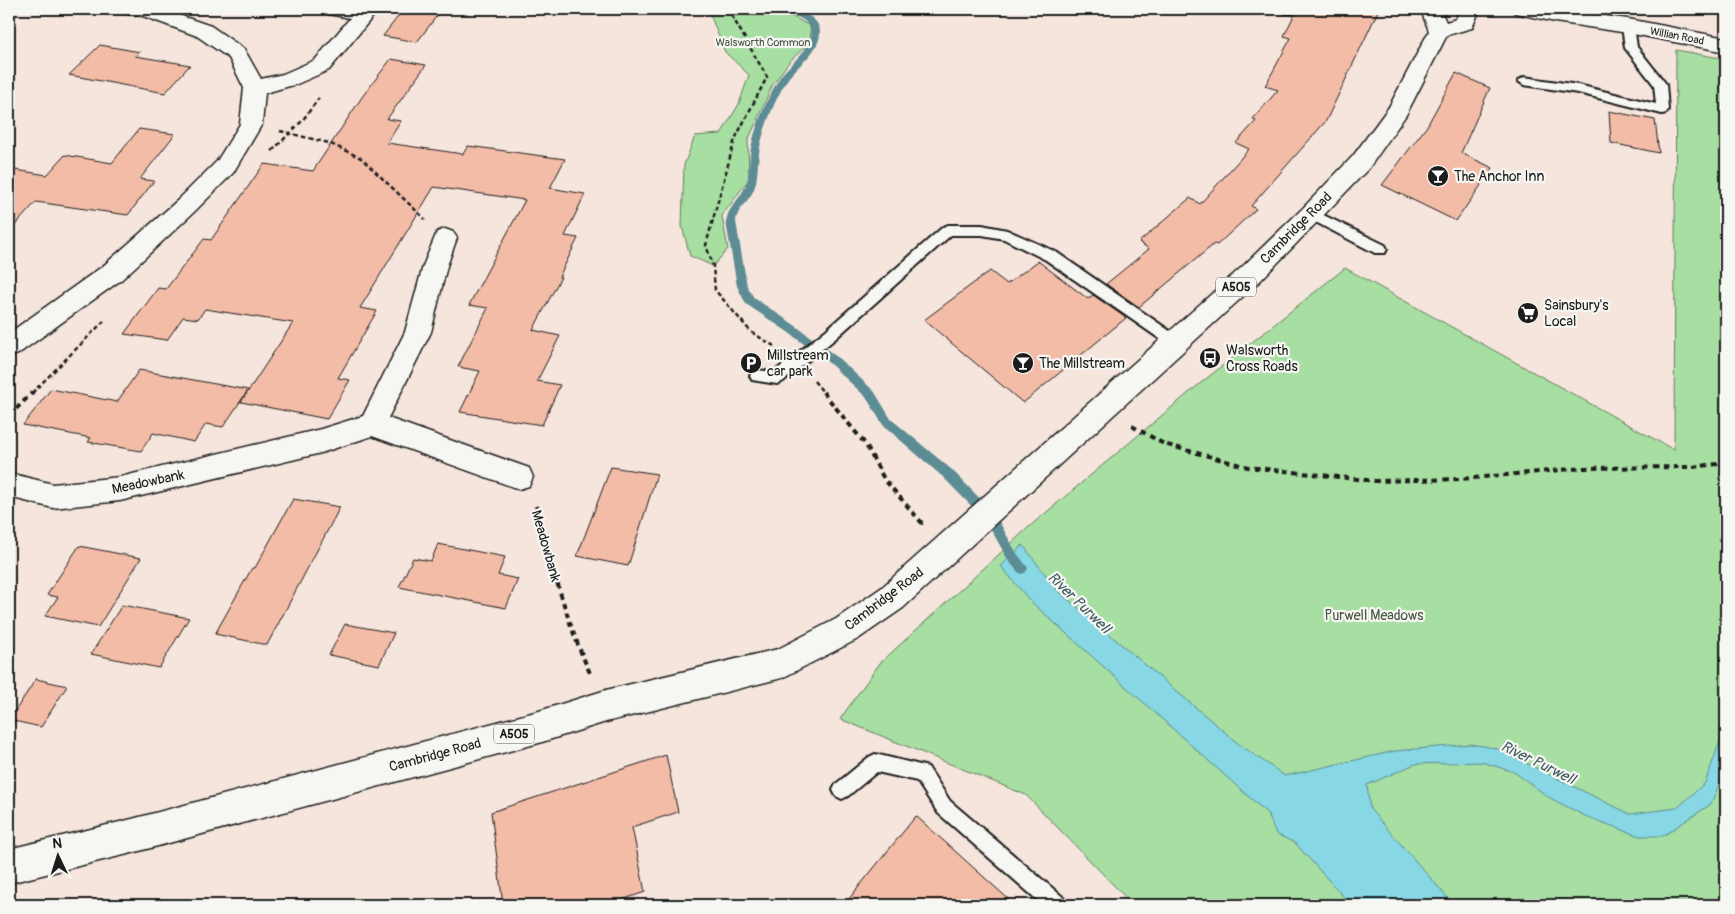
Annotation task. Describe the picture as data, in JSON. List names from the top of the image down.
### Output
{
  "streets": {
    "street": [
      "Willian Road",
      "Cambridge Road",
      "A505",
      "Meadowbank"
    ]
  },
  "crossings": [
    ["Cambridge Road", "Meadowbank"]
  ],
  "water": ["River Purwell"],
  "parks": ["Walsworth Common", "Purwell Meadows"],
  "places": {
    "bar": ["The Anchor Inn", "The Millstream"],
    "supermarket": ["Sainsbury's Local"],
    "bus stop": ["Walsworth Cross Roads"],
    "parking": ["Millstream car park"]
  },
  "north": "top"
}
